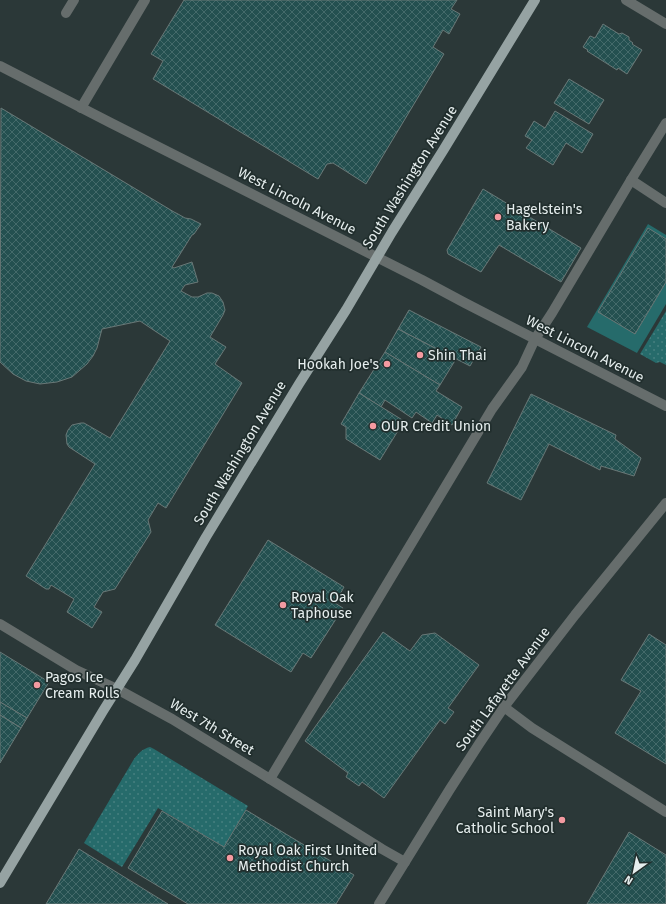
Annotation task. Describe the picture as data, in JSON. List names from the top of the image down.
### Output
{
  "streets": {
    "main road": ["South Washington Avenue"],
    "street": ["West Lincoln Avenue", "South Lafayette Avenue", "West 7th Street"]
  },
  "crossings": [
    ["South Washington Avenue", "West Lincoln Avenue"],
    ["South Washington Avenue", "West 7th Street"],
    ["South Lafayette Avenue", "West 7th Street"]
  ],
  "places": [
    "Hagelstein's Bakery",
    "Shin Thai",
    "Hookah Joe's",
    "OUR Credit Union",
    "Royal Oak Taphouse",
    "Pagos Ice Cream Rolls",
    "Saint Mary's Catholic School",
    "Royal Oak First United Methodist Church"
  ],
  "north": "bottom left"
}
